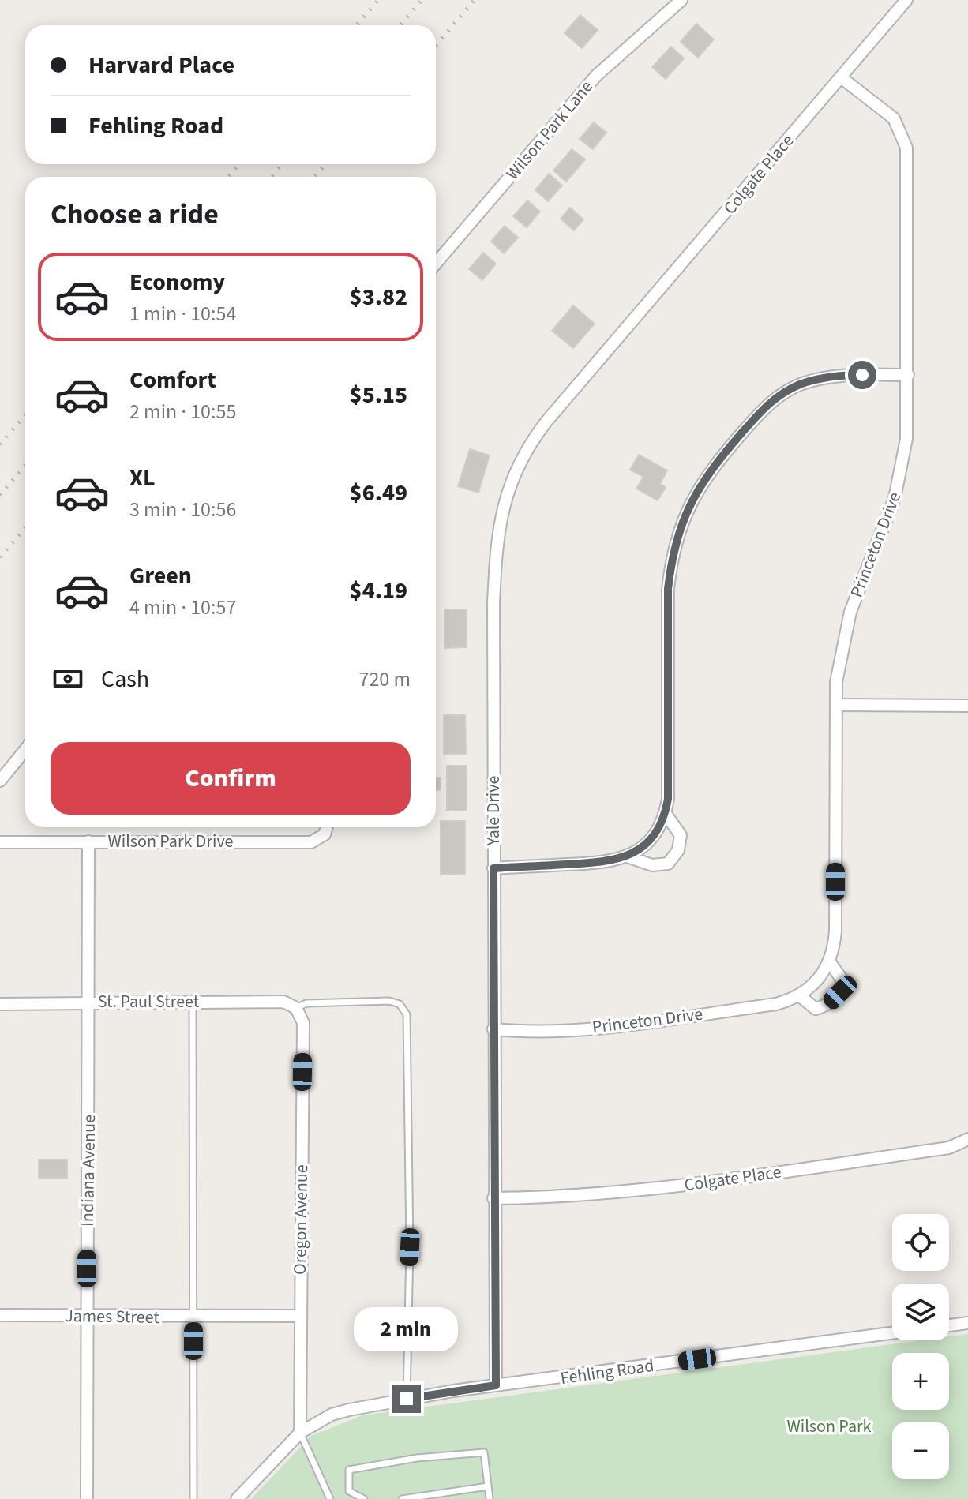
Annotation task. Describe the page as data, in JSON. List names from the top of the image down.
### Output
{
  "streets": {
    "street": [
      "Wilson Park Lane",
      "Colgate Place",
      "Princeton Drive",
      "Yale Drive",
      "Wilson Park Drive",
      "St. Paul Street",
      "Indiana Avenue",
      "Oregon Avenue",
      "James Street",
      "Fehling Road"
    ]
  },
  "crossings": [
    ["Colgate Place", "Princeton Drive"],
    ["Colgate Place", "Yale Drive"],
    ["Princeton Drive", "Yale Drive"],
    ["Yale Drive", "Fehling Road"],
    ["Wilson Park Drive", "Indiana Avenue"],
    ["St. Paul Street", "Indiana Avenue"],
    ["St. Paul Street", "Oregon Avenue"],
    ["Indiana Avenue", "James Street"],
    ["Oregon Avenue", "James Street"],
    ["Oregon Avenue", "Fehling Road"]
  ],
  "parks": ["Wilson Park"],
  "page": {
    "banner": ["Harvard Place", "Fehling Road"],
    "heading": "Choose a ride",
    "list": [
      {
        "name": "Economy",
        "note": "1 min · 10:54",
        "value": "$3.82"
      },
      {
        "name": "Comfort",
        "note": "2 min · 10:55",
        "value": "$5.15"
      },
      {
        "name": "XL",
        "note": "3 min · 10:56",
        "value": "$6.49"
      },
      {
        "name": "Green",
        "note": "4 min · 10:57",
        "value": "$4.19"
      }
    ],
    "pay": ["Cash", "720 m"],
    "buttons": "Confirm",
    "map_buttons": ["+", "−"],
    "bubble": "2 min"
  }
}
